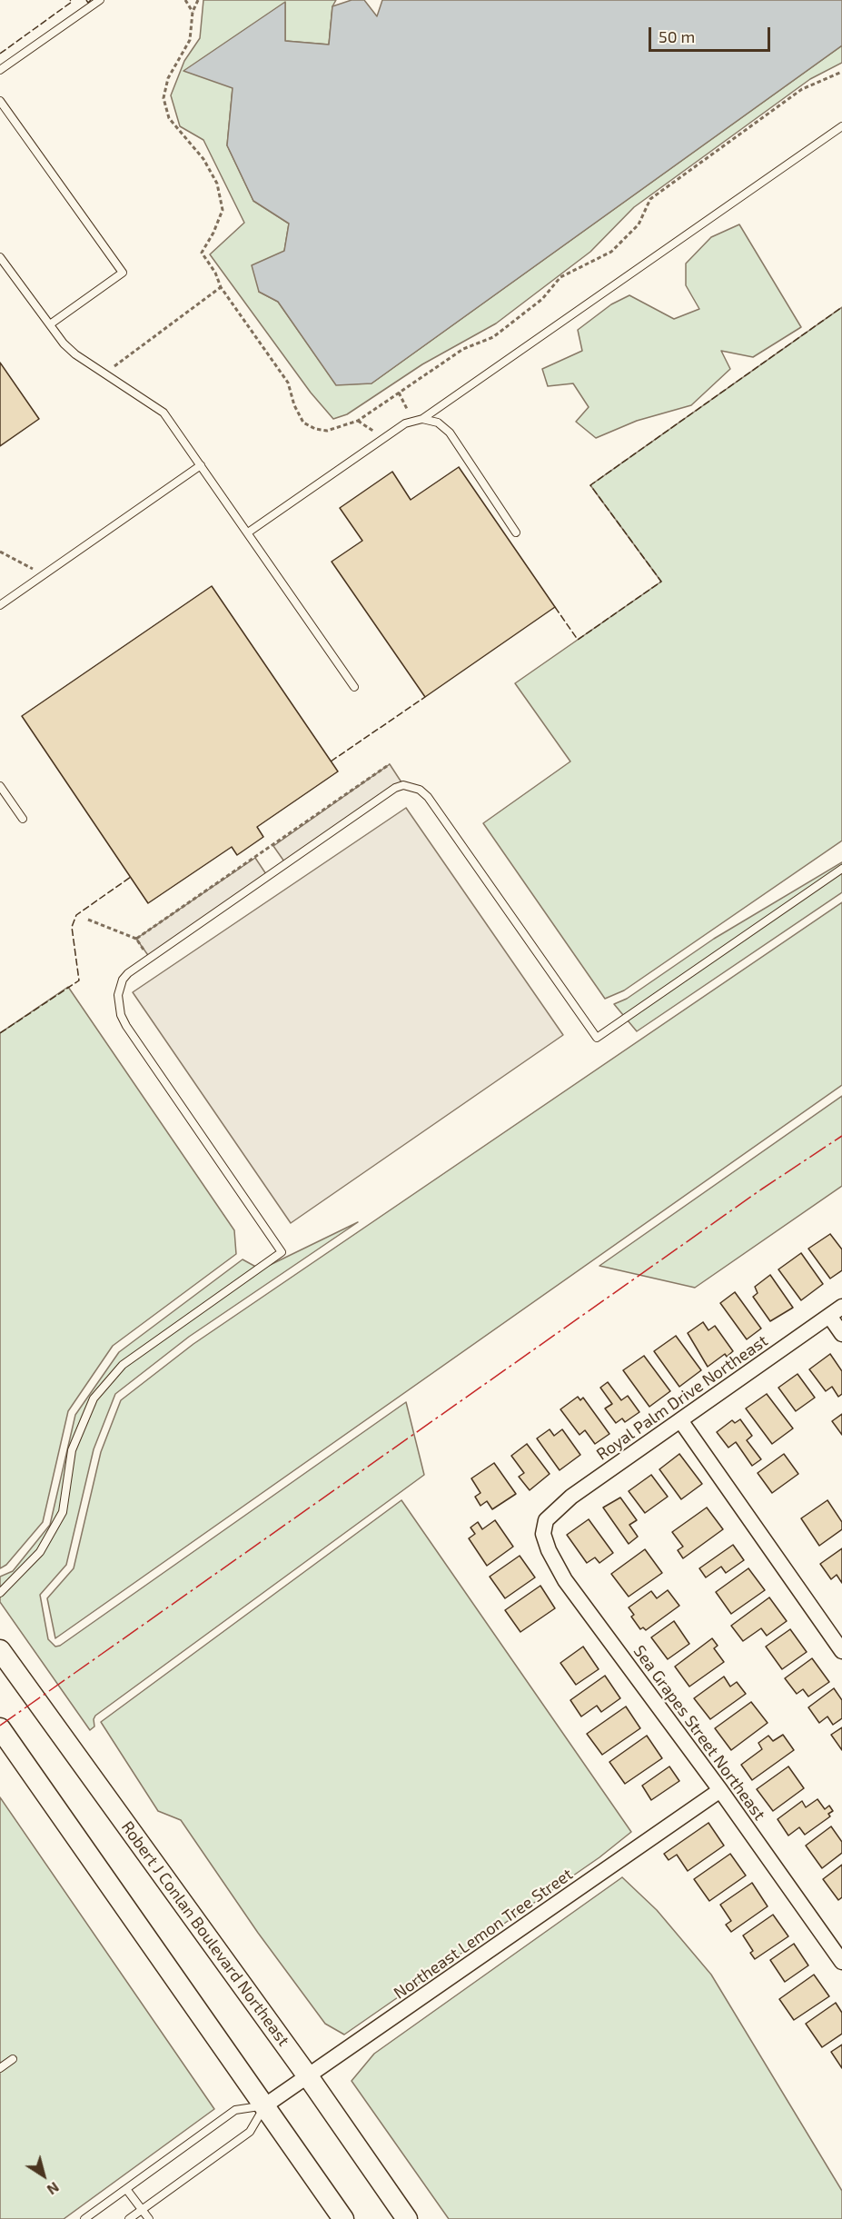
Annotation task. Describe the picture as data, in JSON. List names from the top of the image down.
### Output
{
  "streets": {
    "main road": ["Robert J Conlan Boulevard Northeast"],
    "street": ["Royal Palm Drive Northeast", "Sea Grapes Street Northeast", "Northeast Lemon Tree Street"]
  },
  "crossings": [
    ["Royal Palm Drive Northeast", "Sea Grapes Street Northeast"],
    ["Sea Grapes Street Northeast", "Northeast Lemon Tree Street"],
    ["Robert J Conlan Boulevard Northeast", "Northeast Lemon Tree Street"]
  ],
  "scale_bar": "50 m",
  "north": "bottom right"
}
